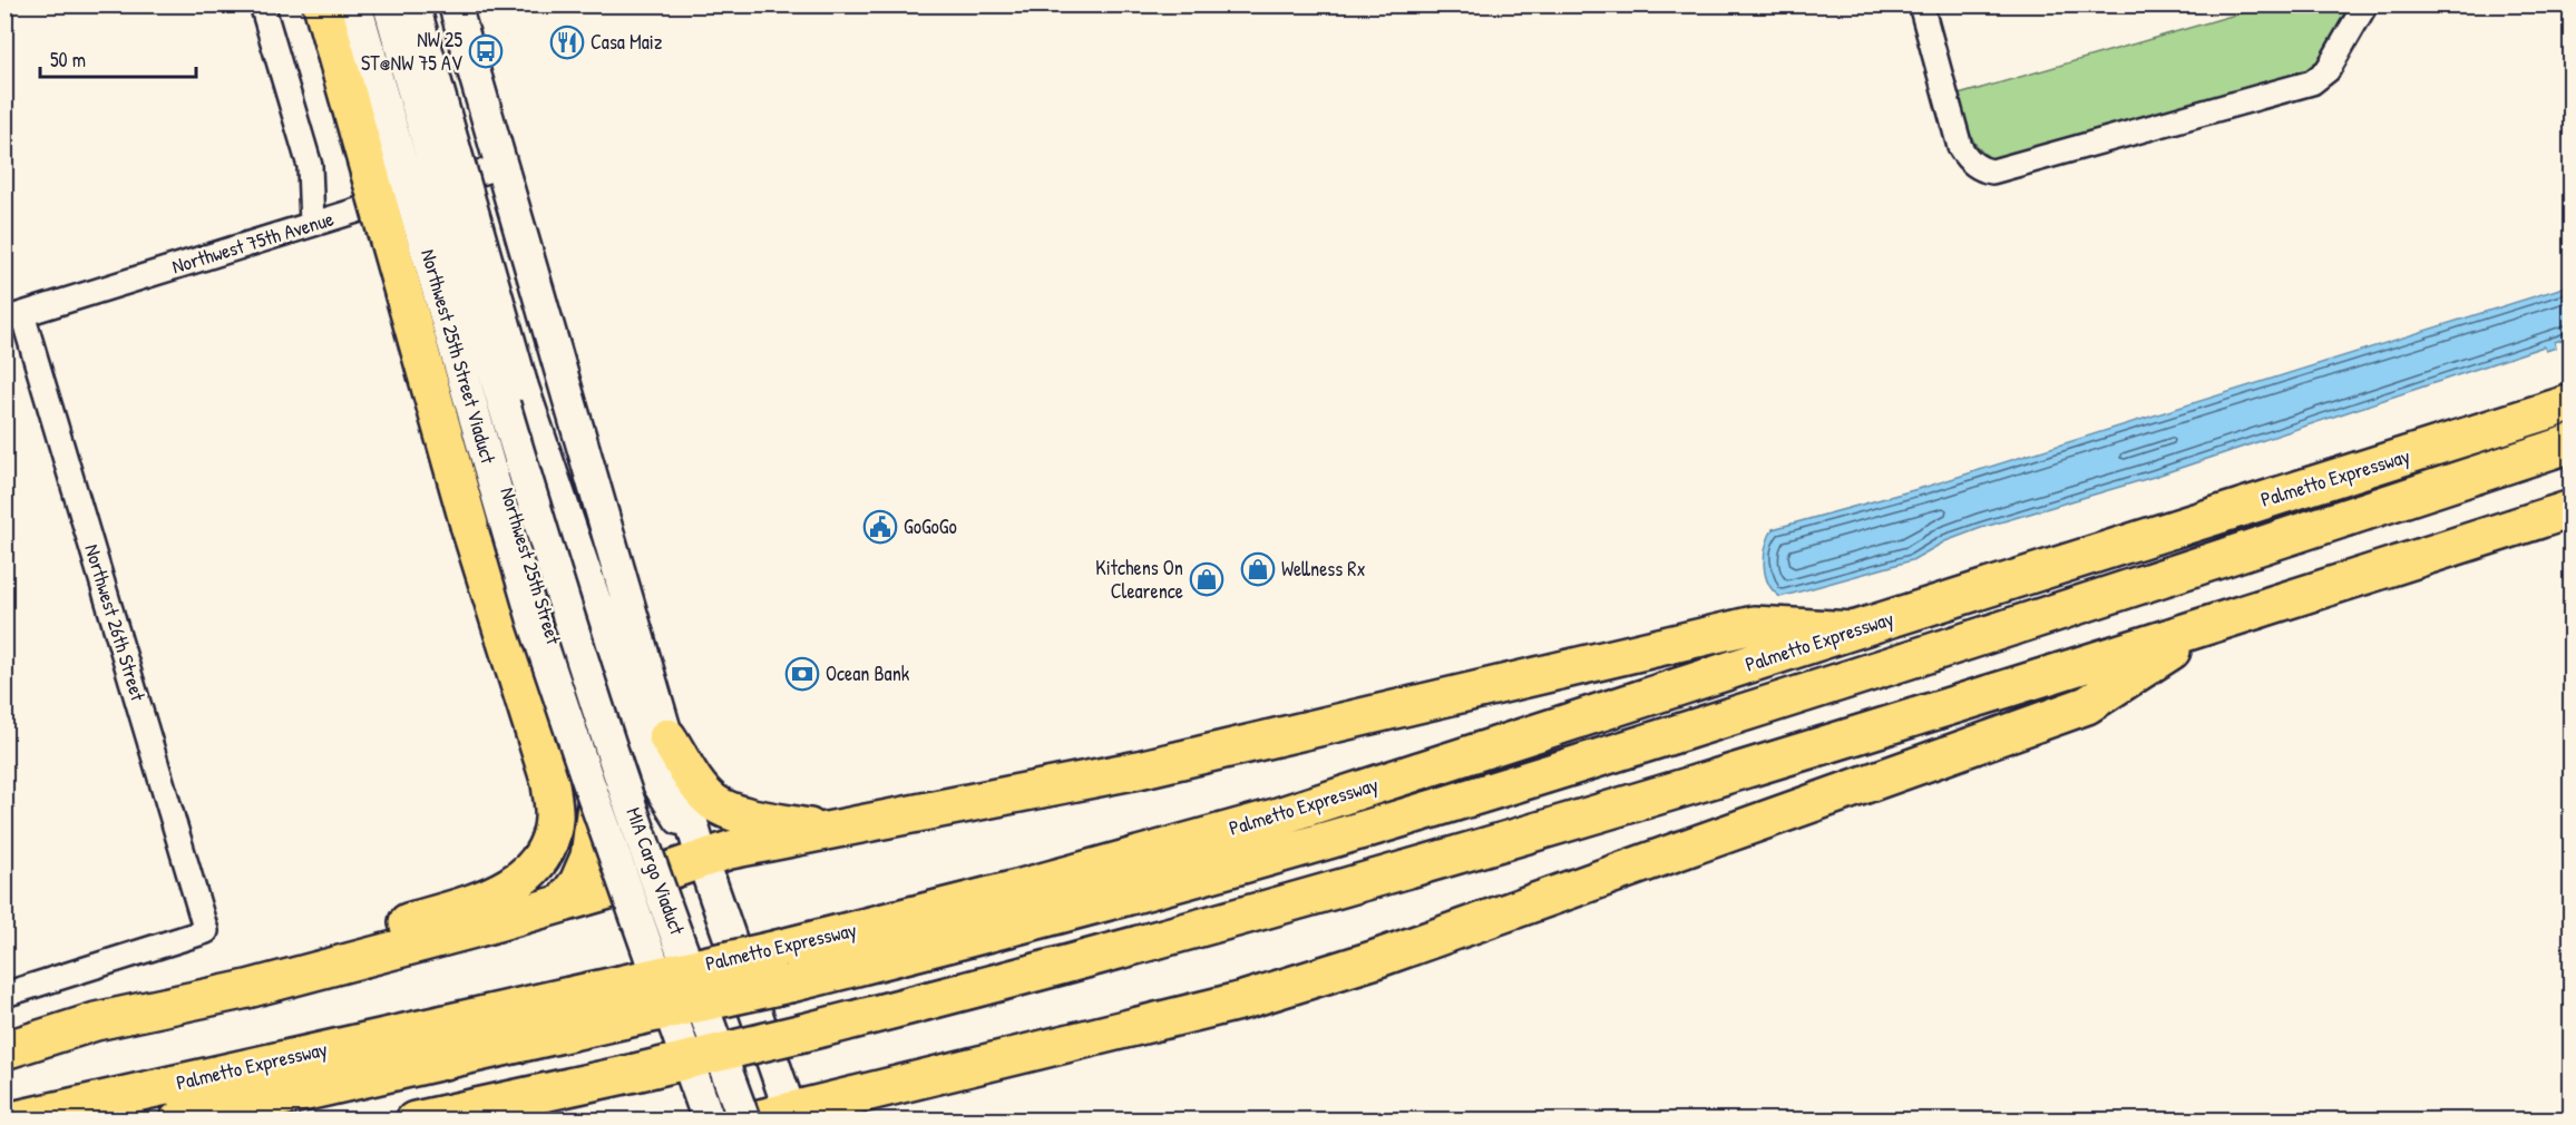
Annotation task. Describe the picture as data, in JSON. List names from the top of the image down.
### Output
{
  "streets": {
    "highway": ["Palmetto Expressway"],
    "main road": ["Northwest 25th Street Viaduct", "Northwest 25th Street", "MIA Cargo Viaduct"],
    "street": ["Northwest 75th Avenue", "Northwest 26th Street"]
  },
  "crossings": [
    ["Northwest 75th Avenue", "Northwest 25th Street"],
    ["Northwest 75th Avenue", "Northwest 26th Street"],
    ["Northwest 25th Street Viaduct", "Northwest 25th Street"],
    ["Northwest 25th Street Viaduct", "MIA Cargo Viaduct"],
    ["Northwest 25th Street", "MIA Cargo Viaduct"]
  ],
  "places": {
    "restaurant": ["Casa Maiz"],
    "bus stop": ["NW 25 ST@NW 75 AV"],
    "public building": ["GoGoGo"],
    "shop": ["Wellness Rx", "Kitchens On Clearence"],
    "bank": ["Ocean Bank"]
  },
  "scale_bar": "50 m"
}
